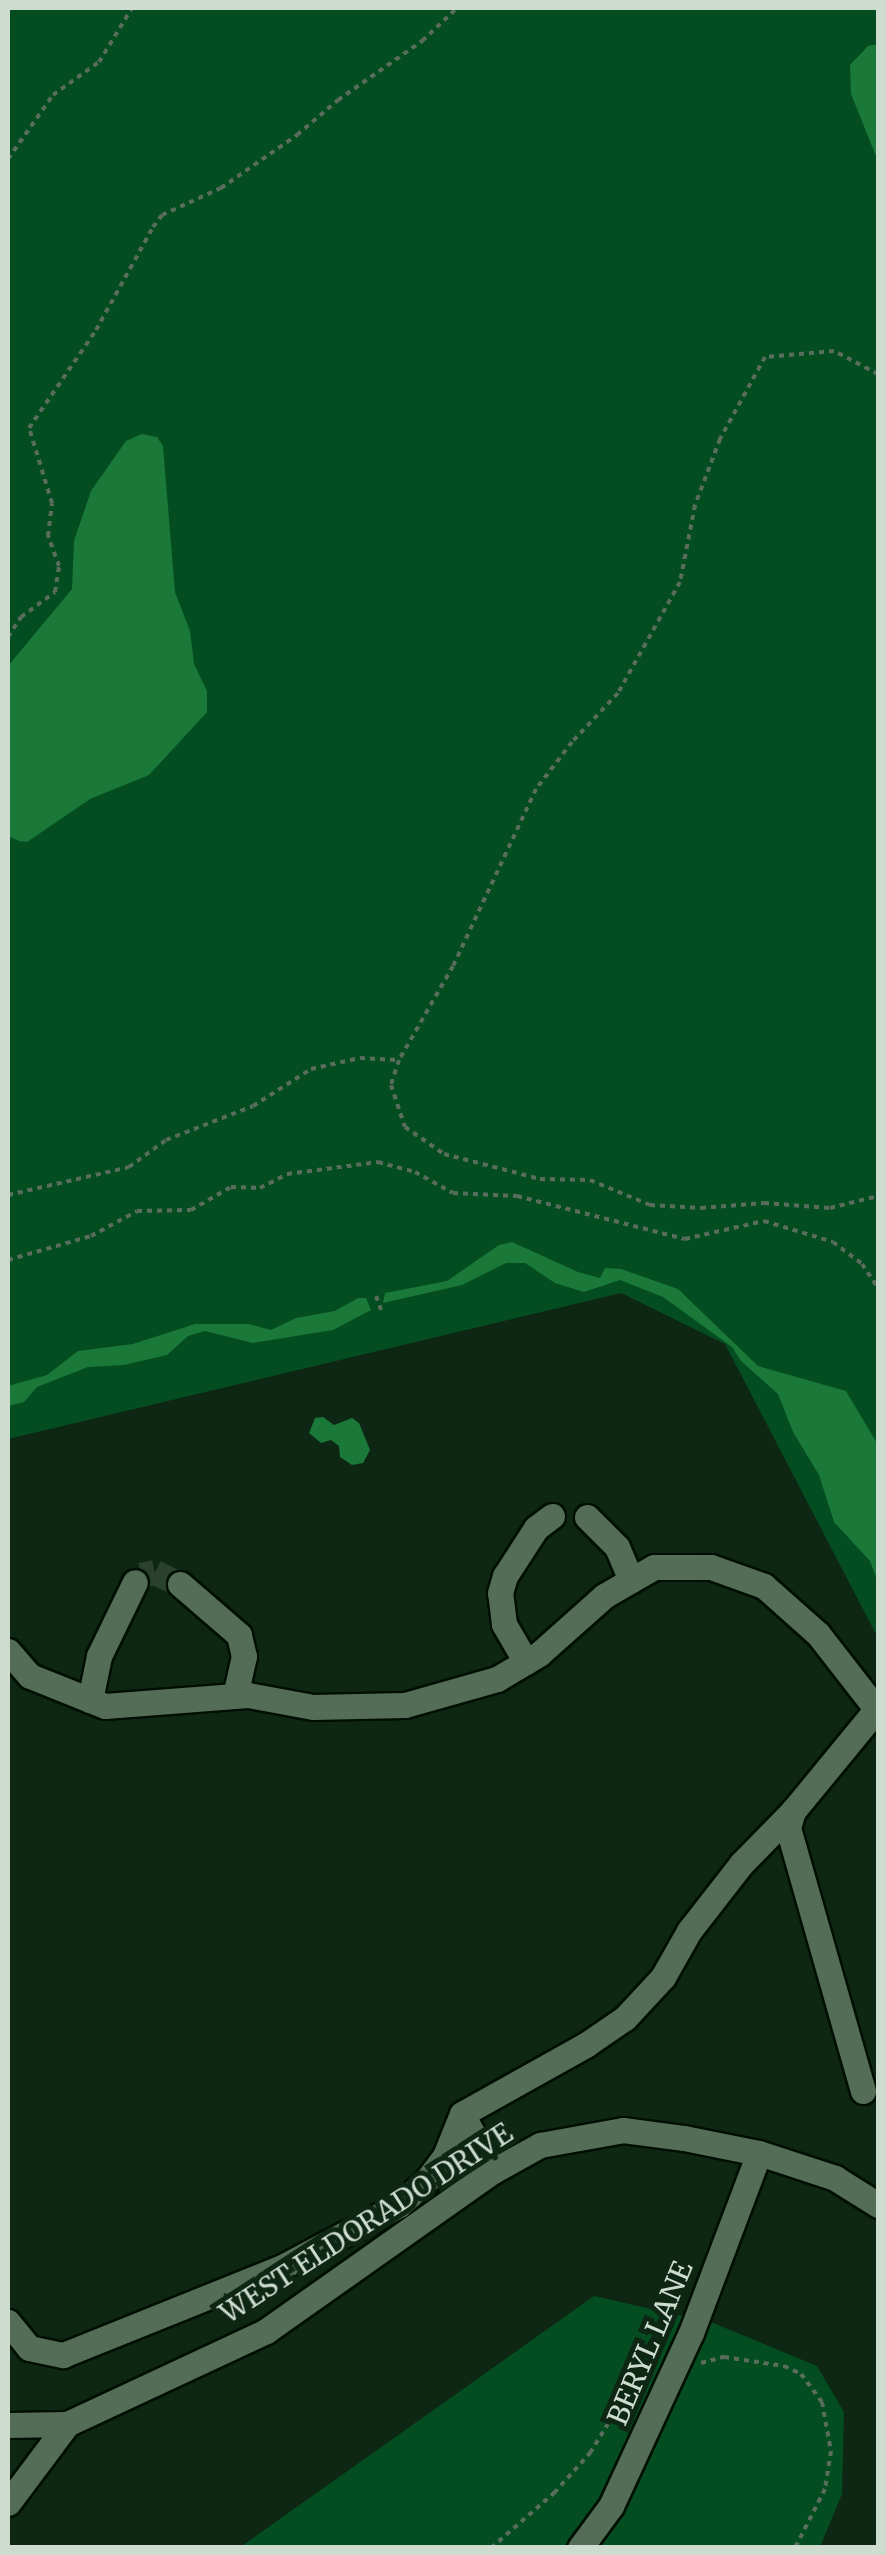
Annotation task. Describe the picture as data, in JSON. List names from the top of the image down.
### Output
{
  "streets": {
    "street": ["WEST ELDORADO DRIVE", "BERYL LANE"]
  },
  "crossings": [
    ["WEST ELDORADO DRIVE", "BERYL LANE"]
  ]
}
